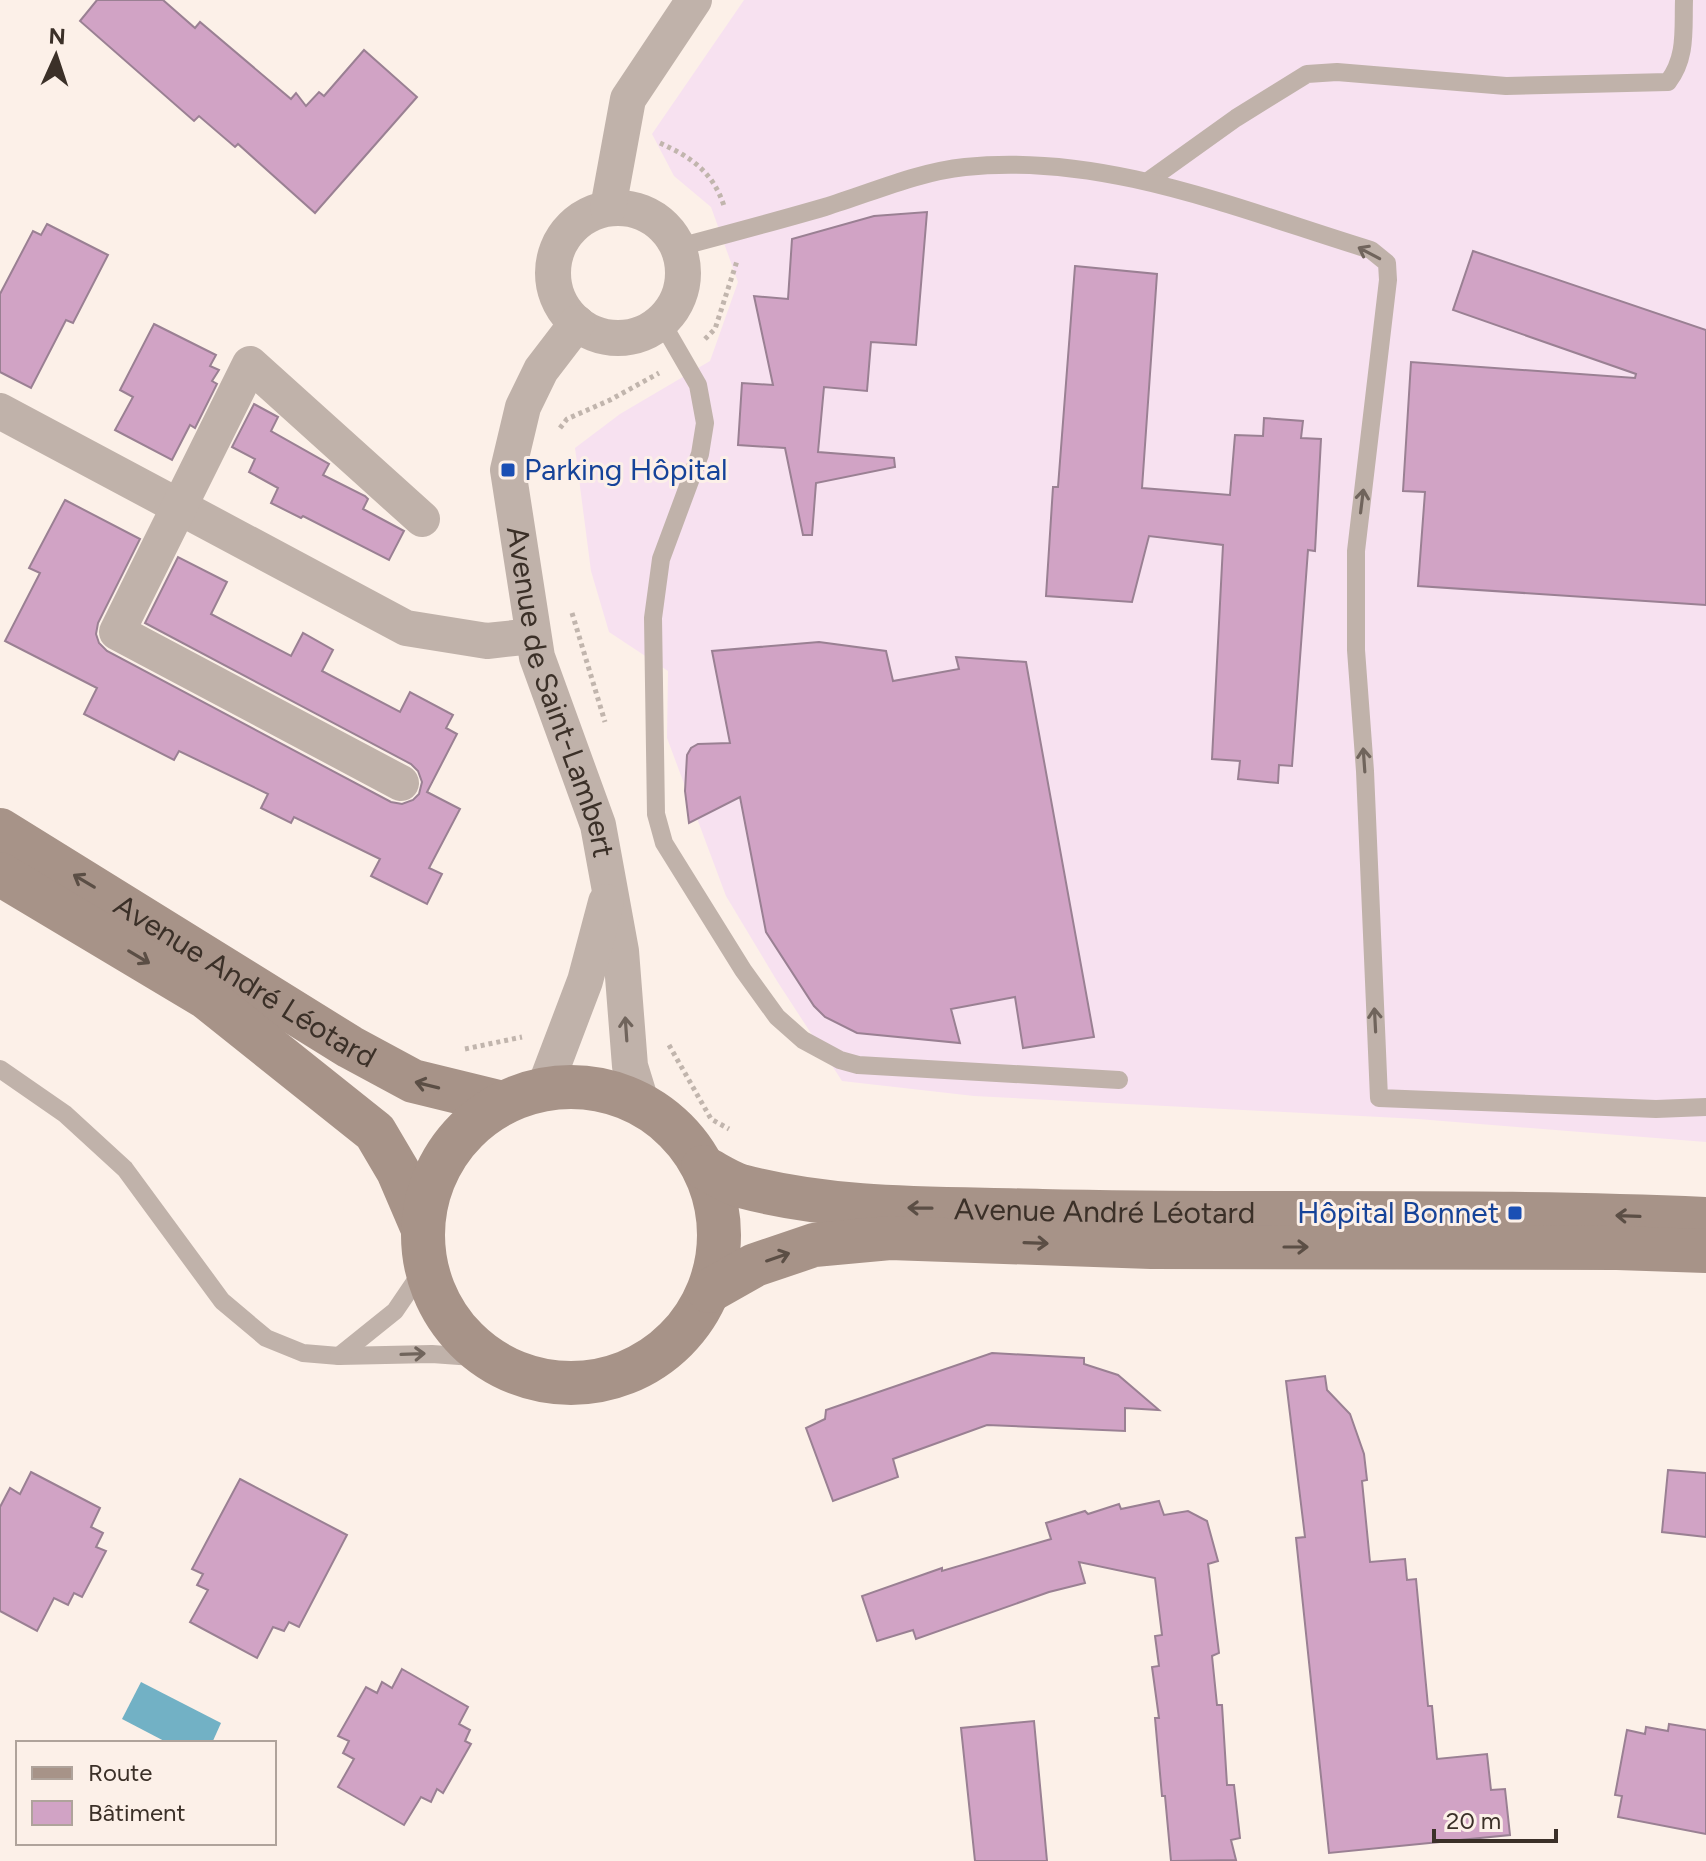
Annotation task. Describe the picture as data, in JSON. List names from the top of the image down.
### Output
{
  "streets": {
    "main road": ["Avenue André Léotard"],
    "street": ["Avenue de Saint-Lambert"]
  },
  "places": {
    "transit": ["Parking Hôpital", "Hôpital Bonnet"]
  },
  "legend": ["Route", "Bâtiment"],
  "scale_bar": "20 m",
  "north": "top"
}
